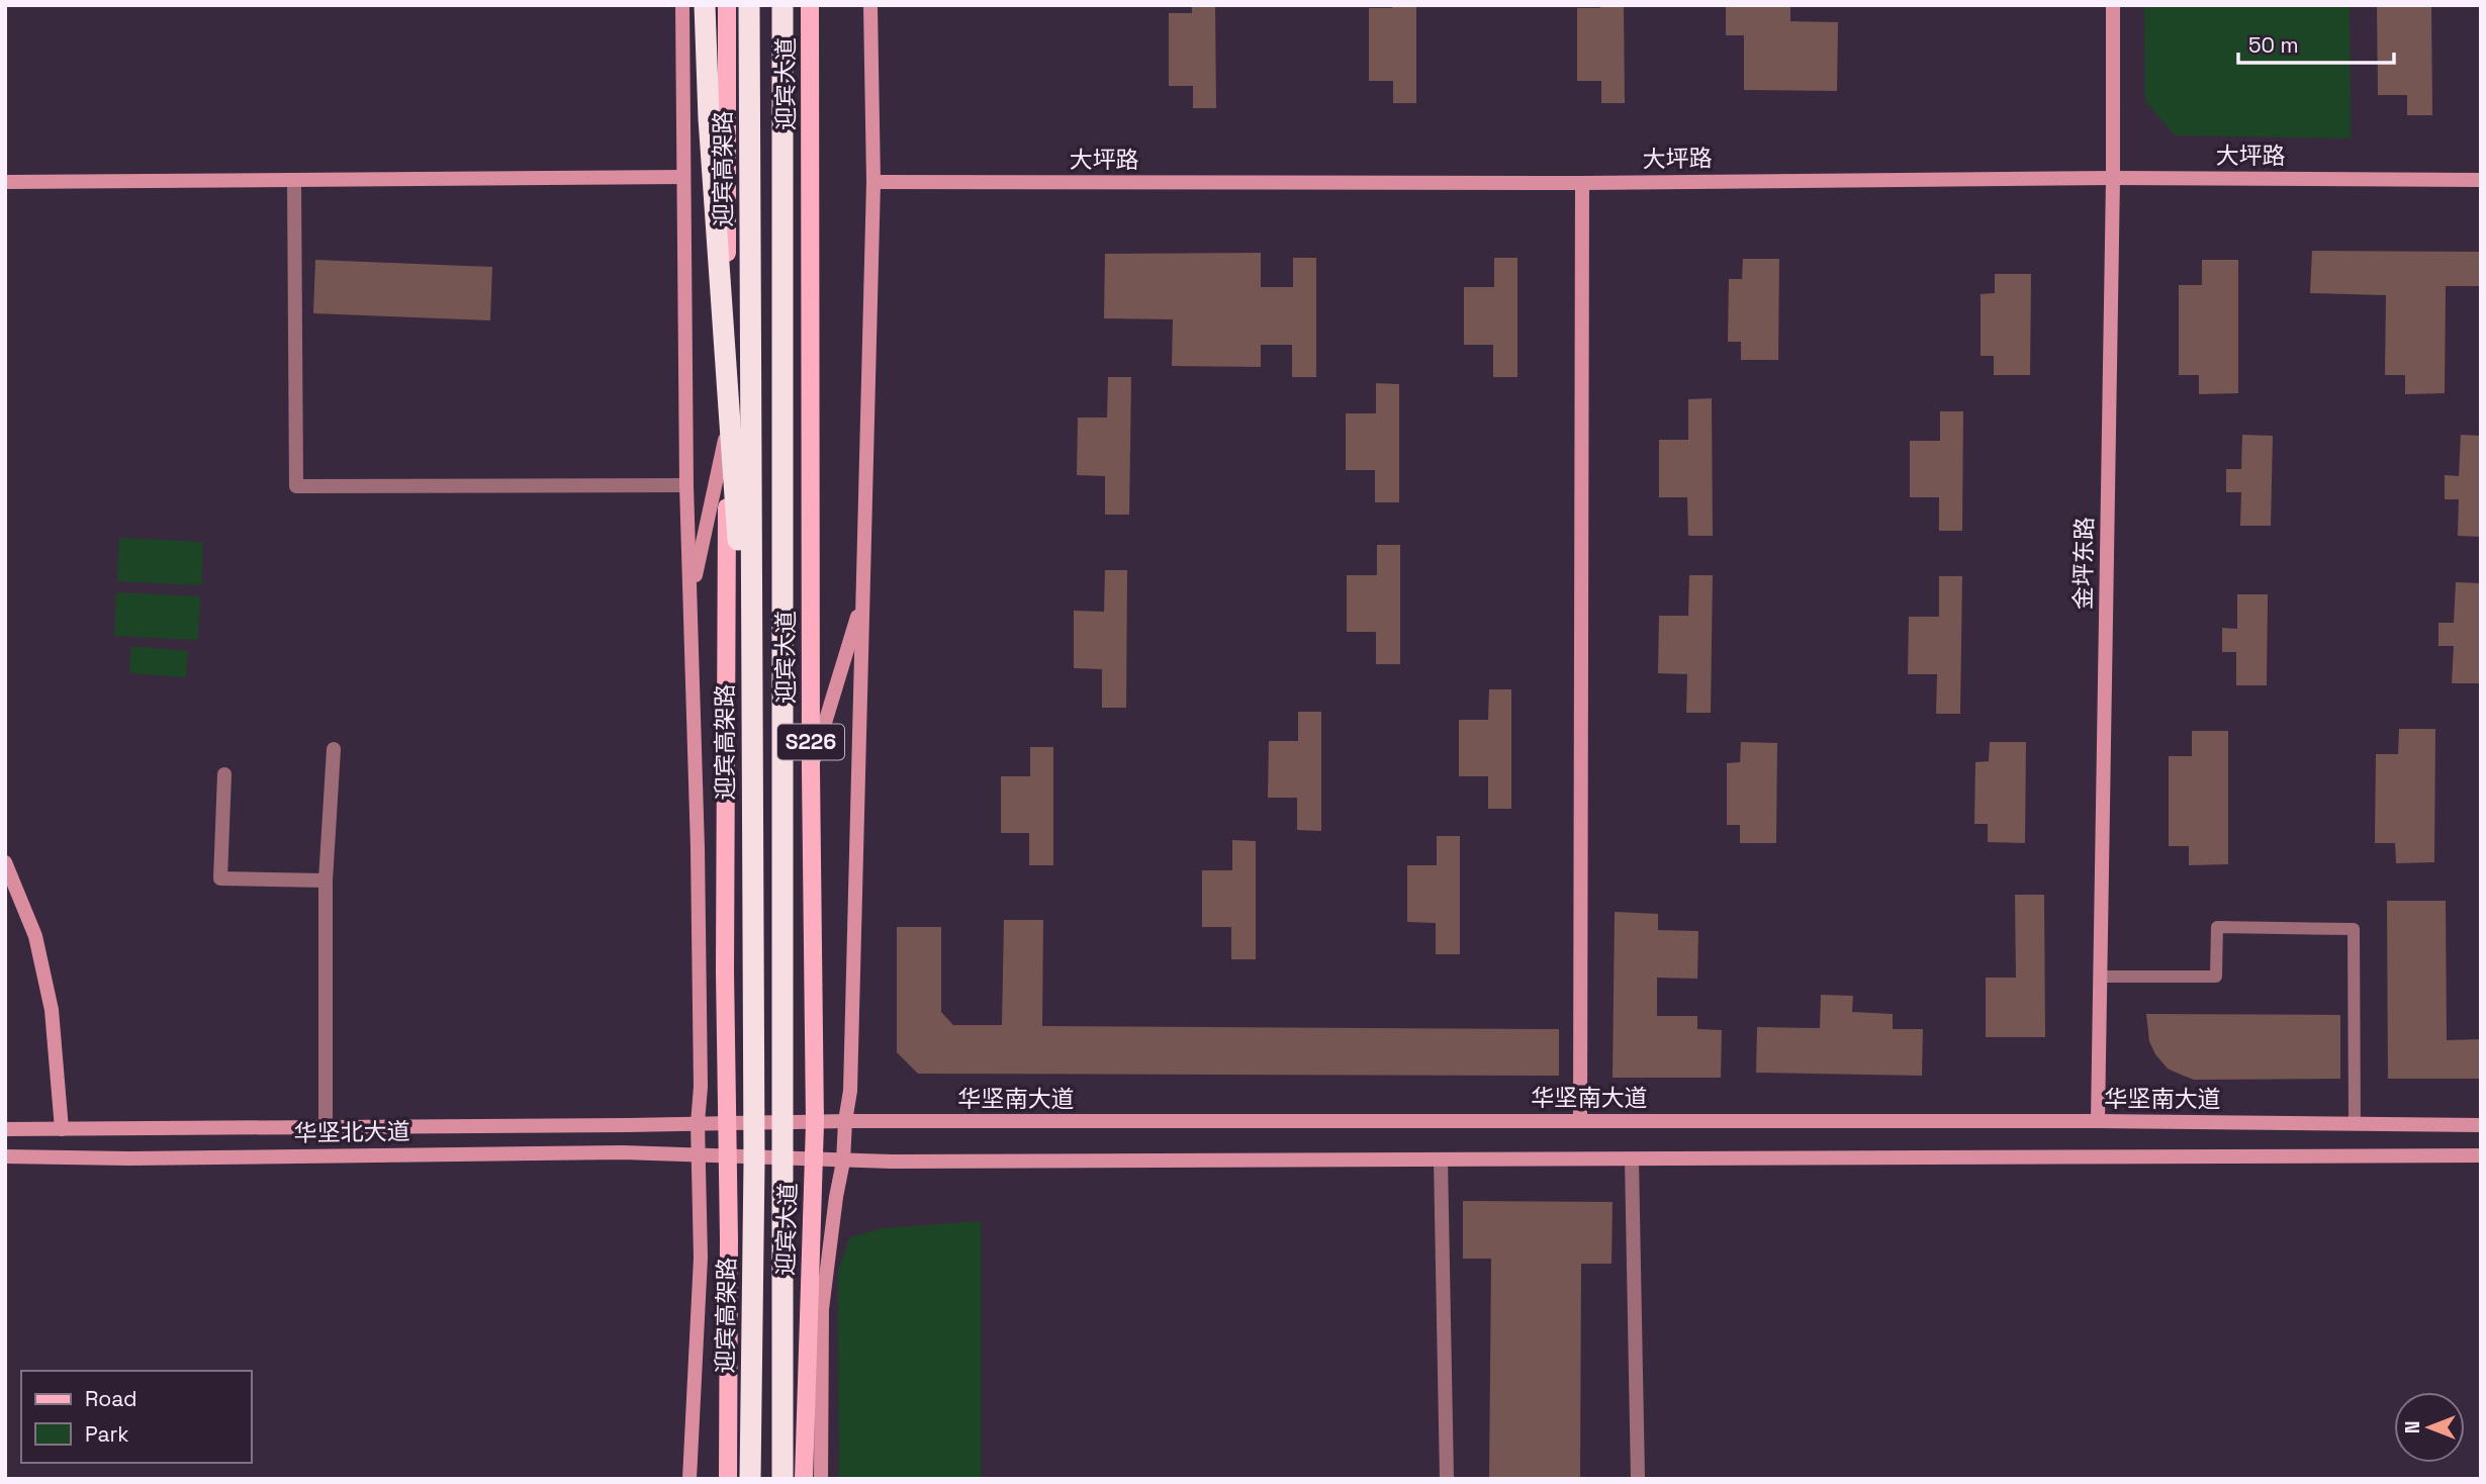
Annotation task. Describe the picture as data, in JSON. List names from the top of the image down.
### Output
{
  "streets": {
    "highway": ["迎宾高架路"],
    "main road": ["迎宾大道", "S226"],
    "street": [
      "大坪路",
      "金坪东路",
      "华坚南大道",
      "华坚北大道"
    ]
  },
  "crossings": [
    ["迎宾大道", "华坚南大道"],
    ["大坪路", "金坪东路"],
    ["金坪东路", "华坚南大道"],
    ["华坚南大道", "华坚北大道"]
  ],
  "legend": ["Road", "Park"],
  "scale_bar": "50 m",
  "north": "left"
}
